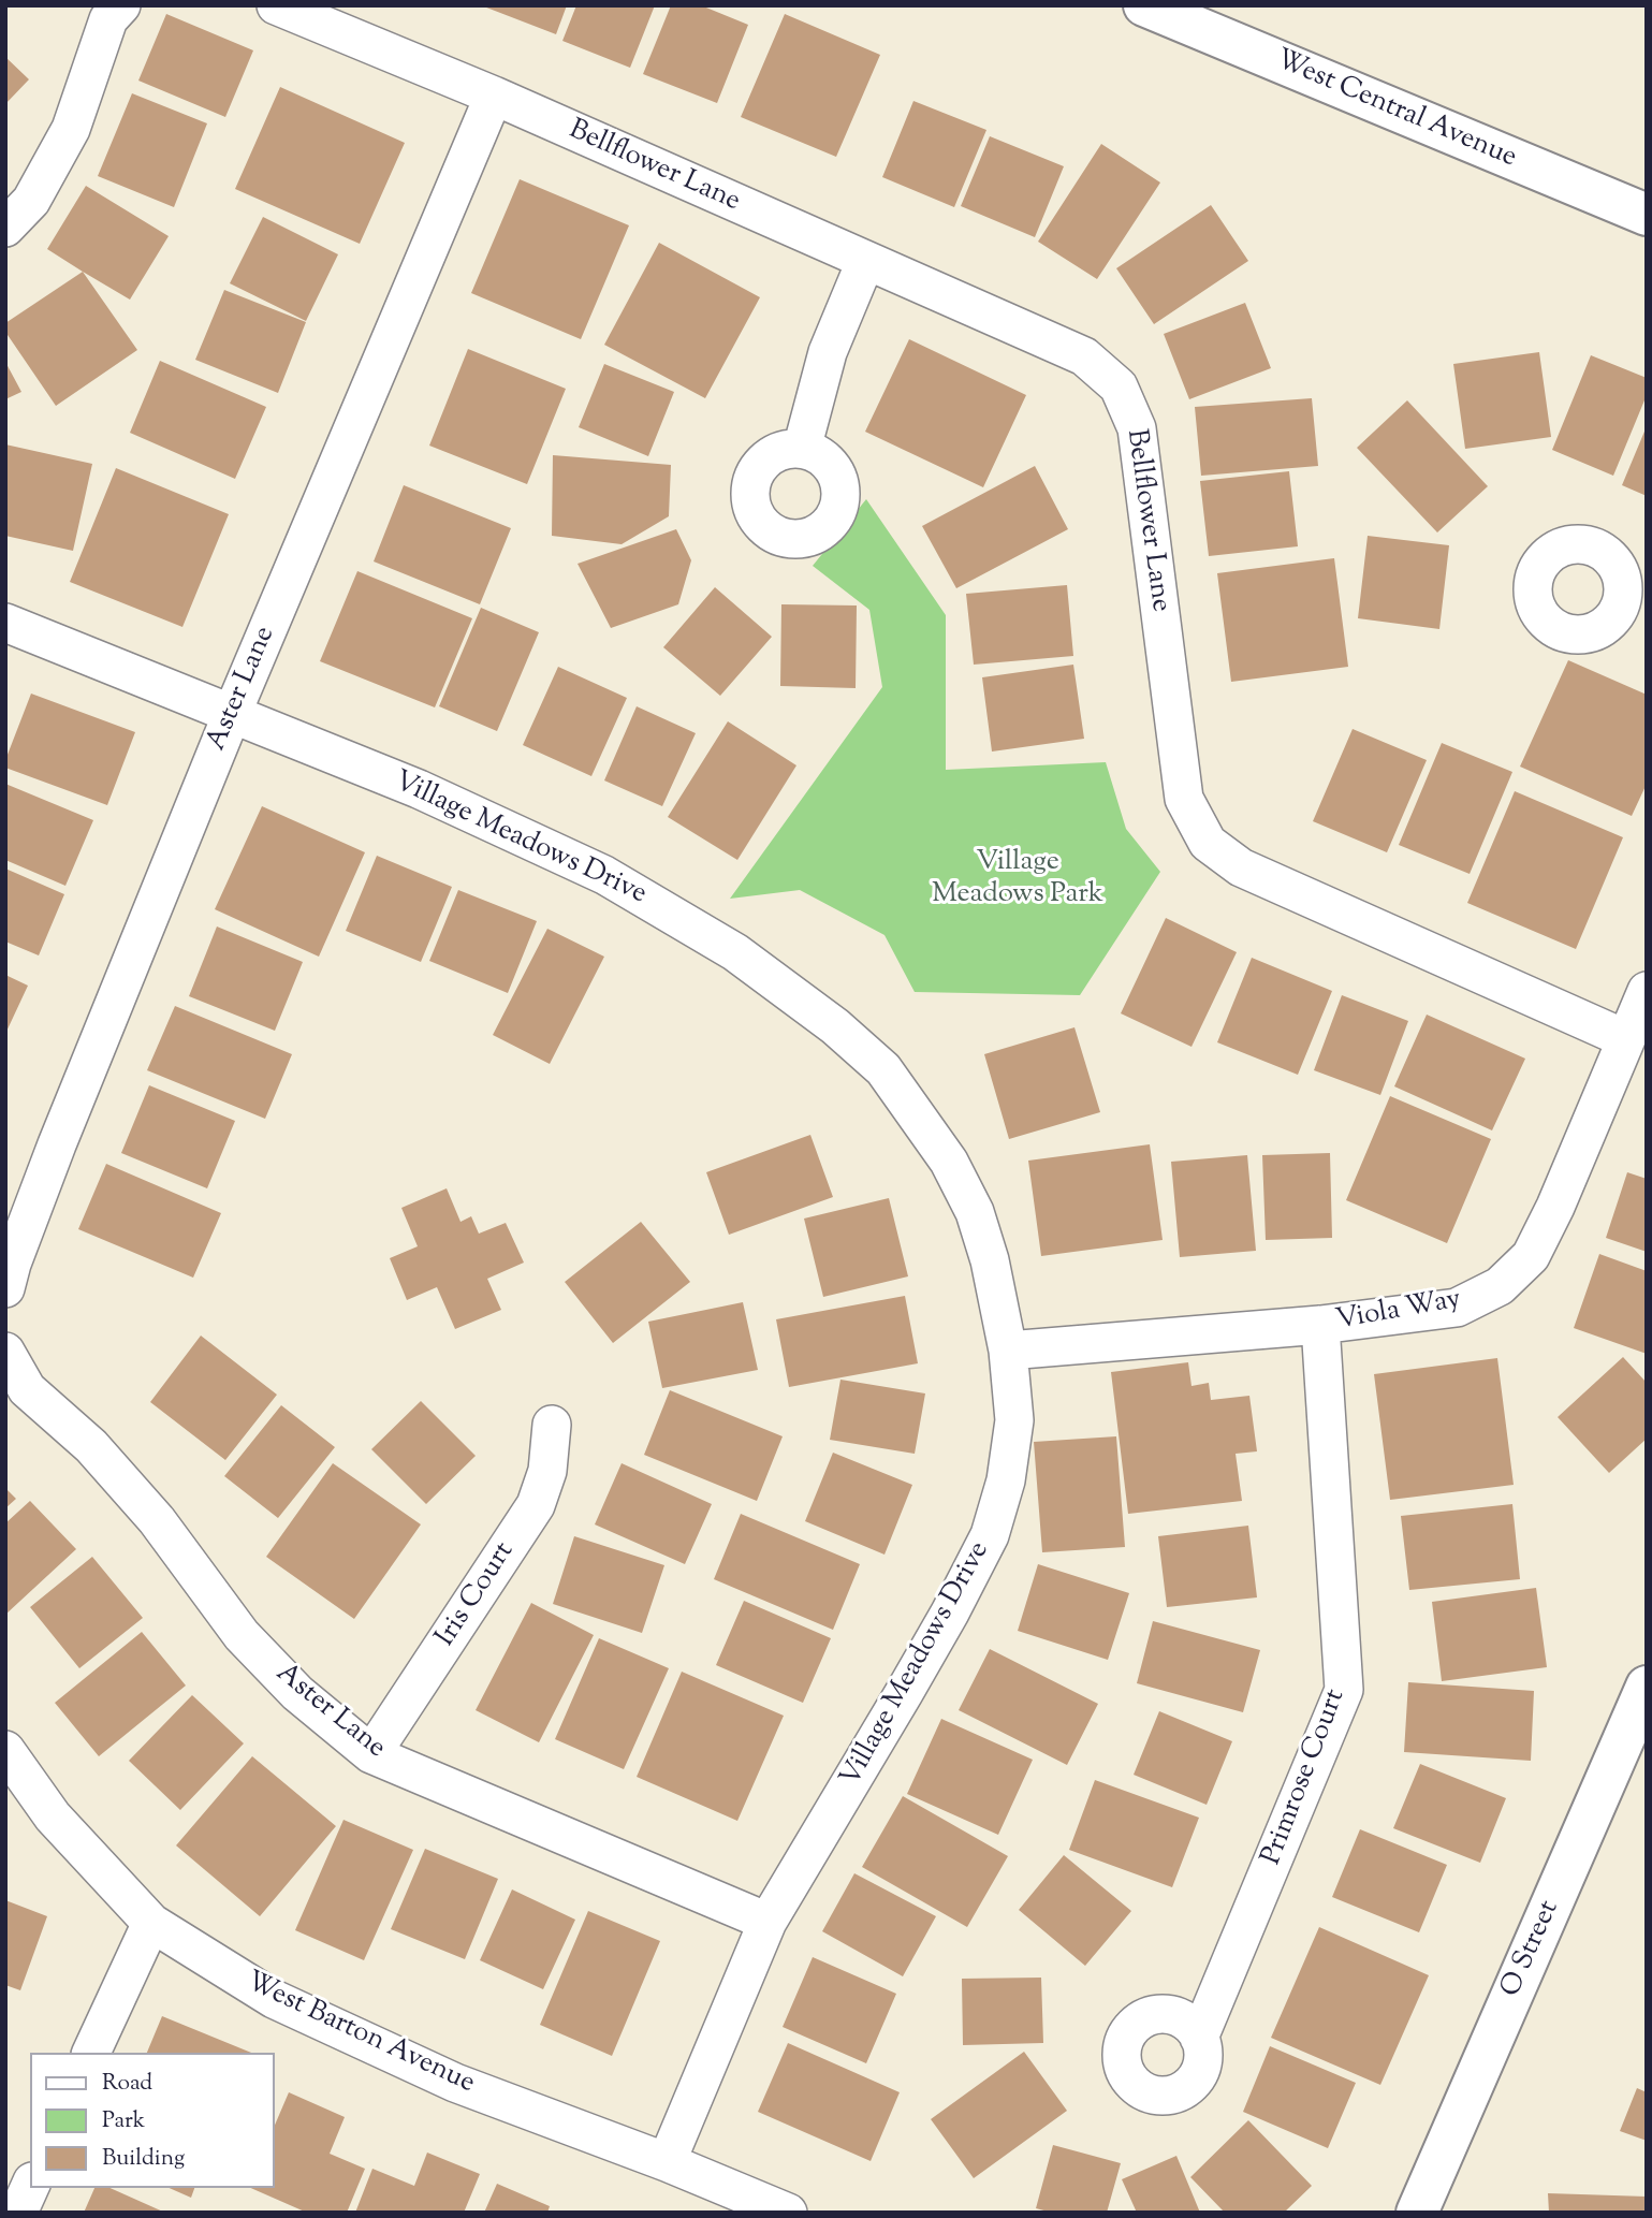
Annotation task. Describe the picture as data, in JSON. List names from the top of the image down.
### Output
{
  "streets": {
    "street": [
      "West Central Avenue",
      "Bellflower Lane",
      "Aster Lane",
      "Village Meadows Drive",
      "Viola Way",
      "Iris Court",
      "Primrose Court",
      "O Street",
      "West Barton Avenue"
    ]
  },
  "crossings": [
    ["Bellflower Lane", "Aster Lane"],
    ["Bellflower Lane", "Viola Way"],
    ["Aster Lane", "Village Meadows Drive"],
    ["Aster Lane", "Iris Court"],
    ["Village Meadows Drive", "Viola Way"],
    ["Village Meadows Drive", "West Barton Avenue"],
    ["Viola Way", "Primrose Court"]
  ],
  "parks": ["Village Meadows Park"],
  "legend": ["Road", "Park", "Building"]
}
